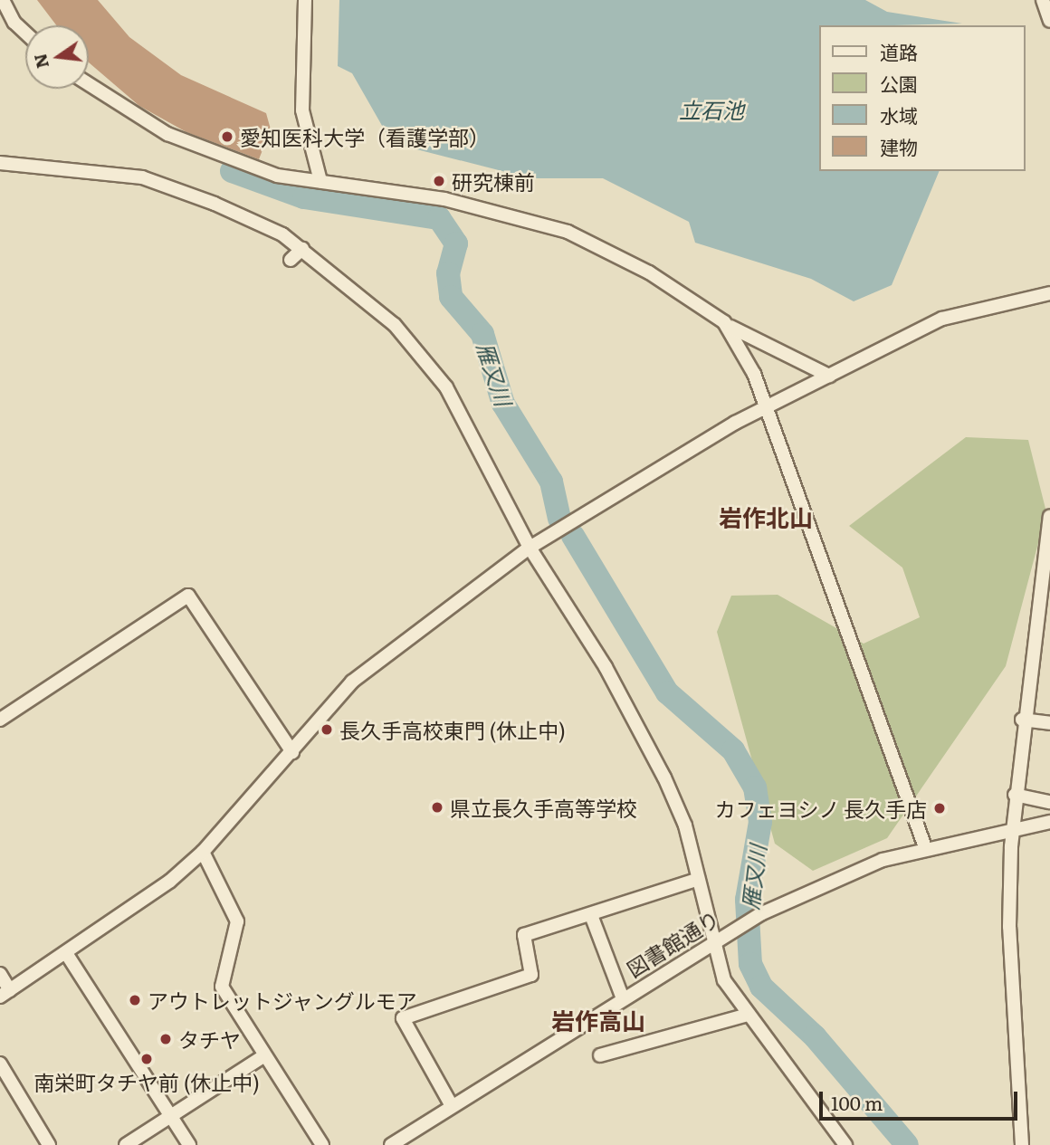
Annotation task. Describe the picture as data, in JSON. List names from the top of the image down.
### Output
{
  "streets": {
    "street": ["図書館通り"]
  },
  "districts": ["岩作北山", "岩作高山"],
  "water": ["立石池", "雁又川"],
  "places": [
    "愛知医科大学（看護学部）",
    "研究棟前",
    "長久手高校東門 (休止中)",
    "県立長久手高等学校",
    "カフェヨシノ 長久手店",
    "アウトレットジャングルモア",
    "タチヤ",
    "南栄町タチヤ前 (休止中)"
  ],
  "legend": [
    "道路",
    "公園",
    "水域",
    "建物"
  ],
  "scale_bar": "100 m",
  "north": "left"
}
